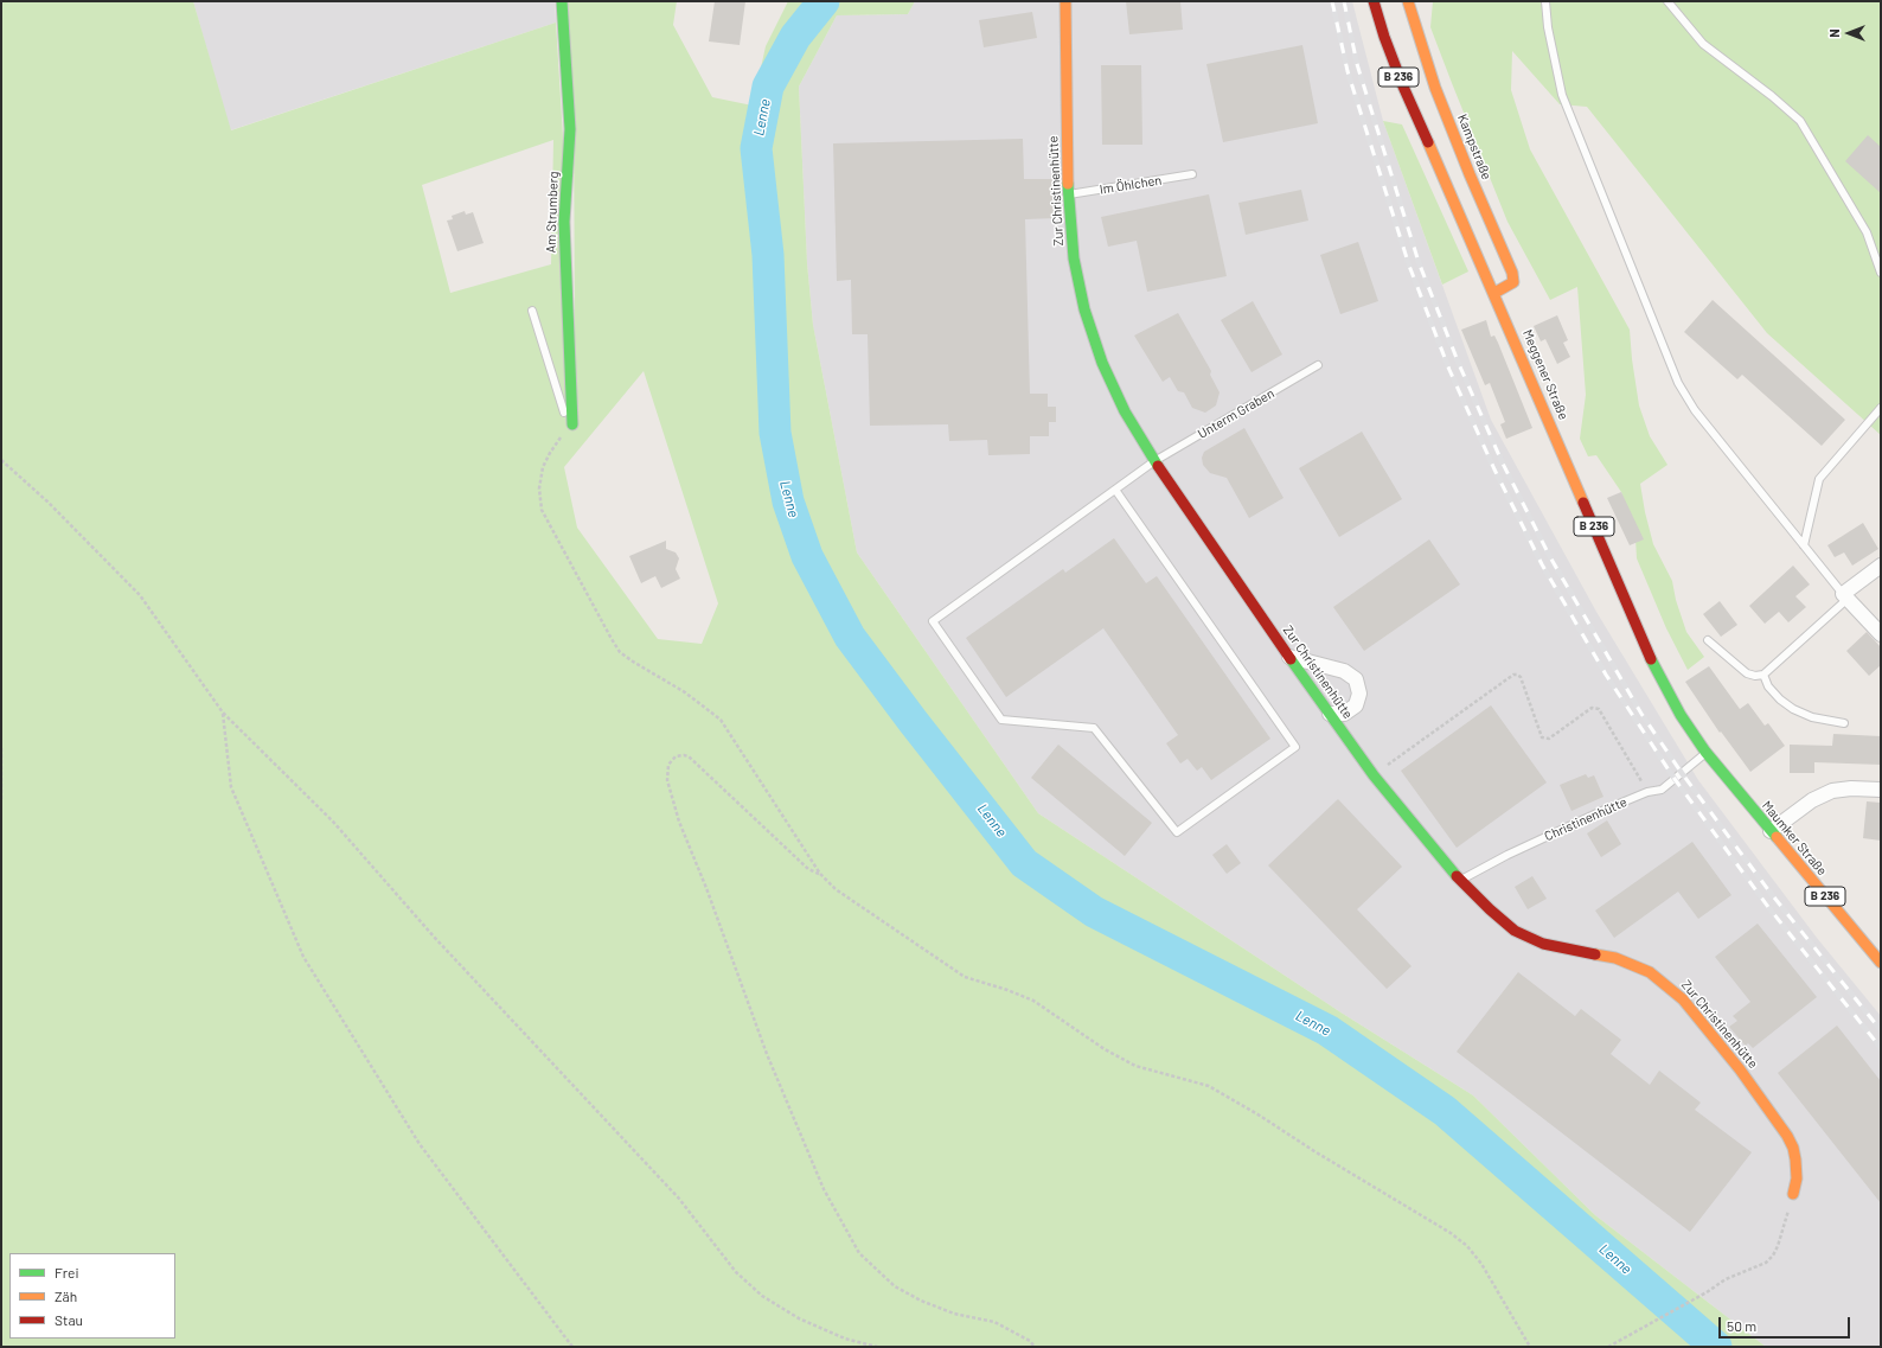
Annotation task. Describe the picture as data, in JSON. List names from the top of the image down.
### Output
{
  "streets": {
    "street": [
      "B 236",
      "Kampstraße",
      "Zur Christinenhütte",
      "Am Strumberg",
      "Meggener Straße",
      "Maumker Straße"
    ],
    "lane": ["Im Öhlchen", "Unterm Graben", "Christinenhütte"]
  },
  "crossings": [
    ["Kampstraße", "Meggener Straße"],
    ["Im Öhlchen", "Zur Christinenhütte"],
    ["Zur Christinenhütte", "Unterm Graben"],
    ["Zur Christinenhütte", "Christinenhütte"],
    ["Meggener Straße", "Christinenhütte"],
    ["Meggener Straße", "Maumker Straße"],
    ["Christinenhütte", "Maumker Straße"]
  ],
  "water": ["Lenne"],
  "legend": ["Frei", "Zäh", "Stau"],
  "scale_bar": "50 m",
  "north": "left"
}
